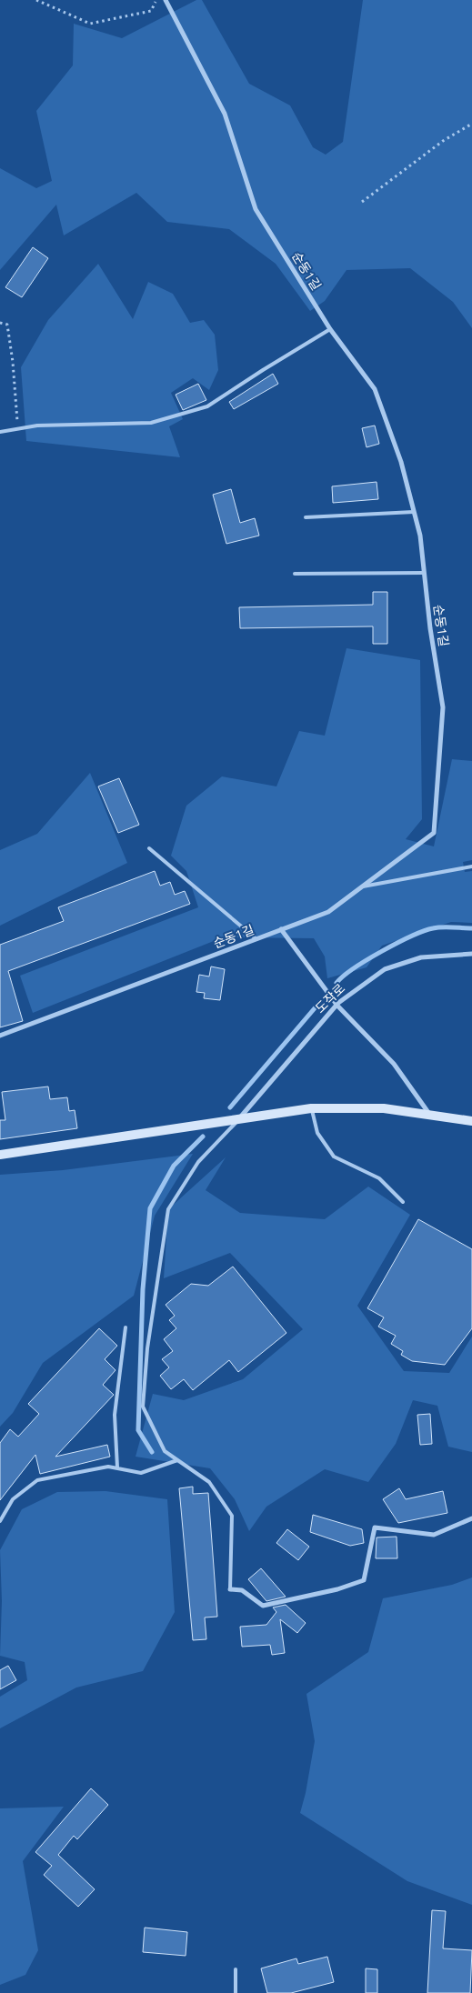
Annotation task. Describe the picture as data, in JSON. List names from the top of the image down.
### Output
{
  "streets": {
    "street": ["순동1길", "도작로"]
  }
}
